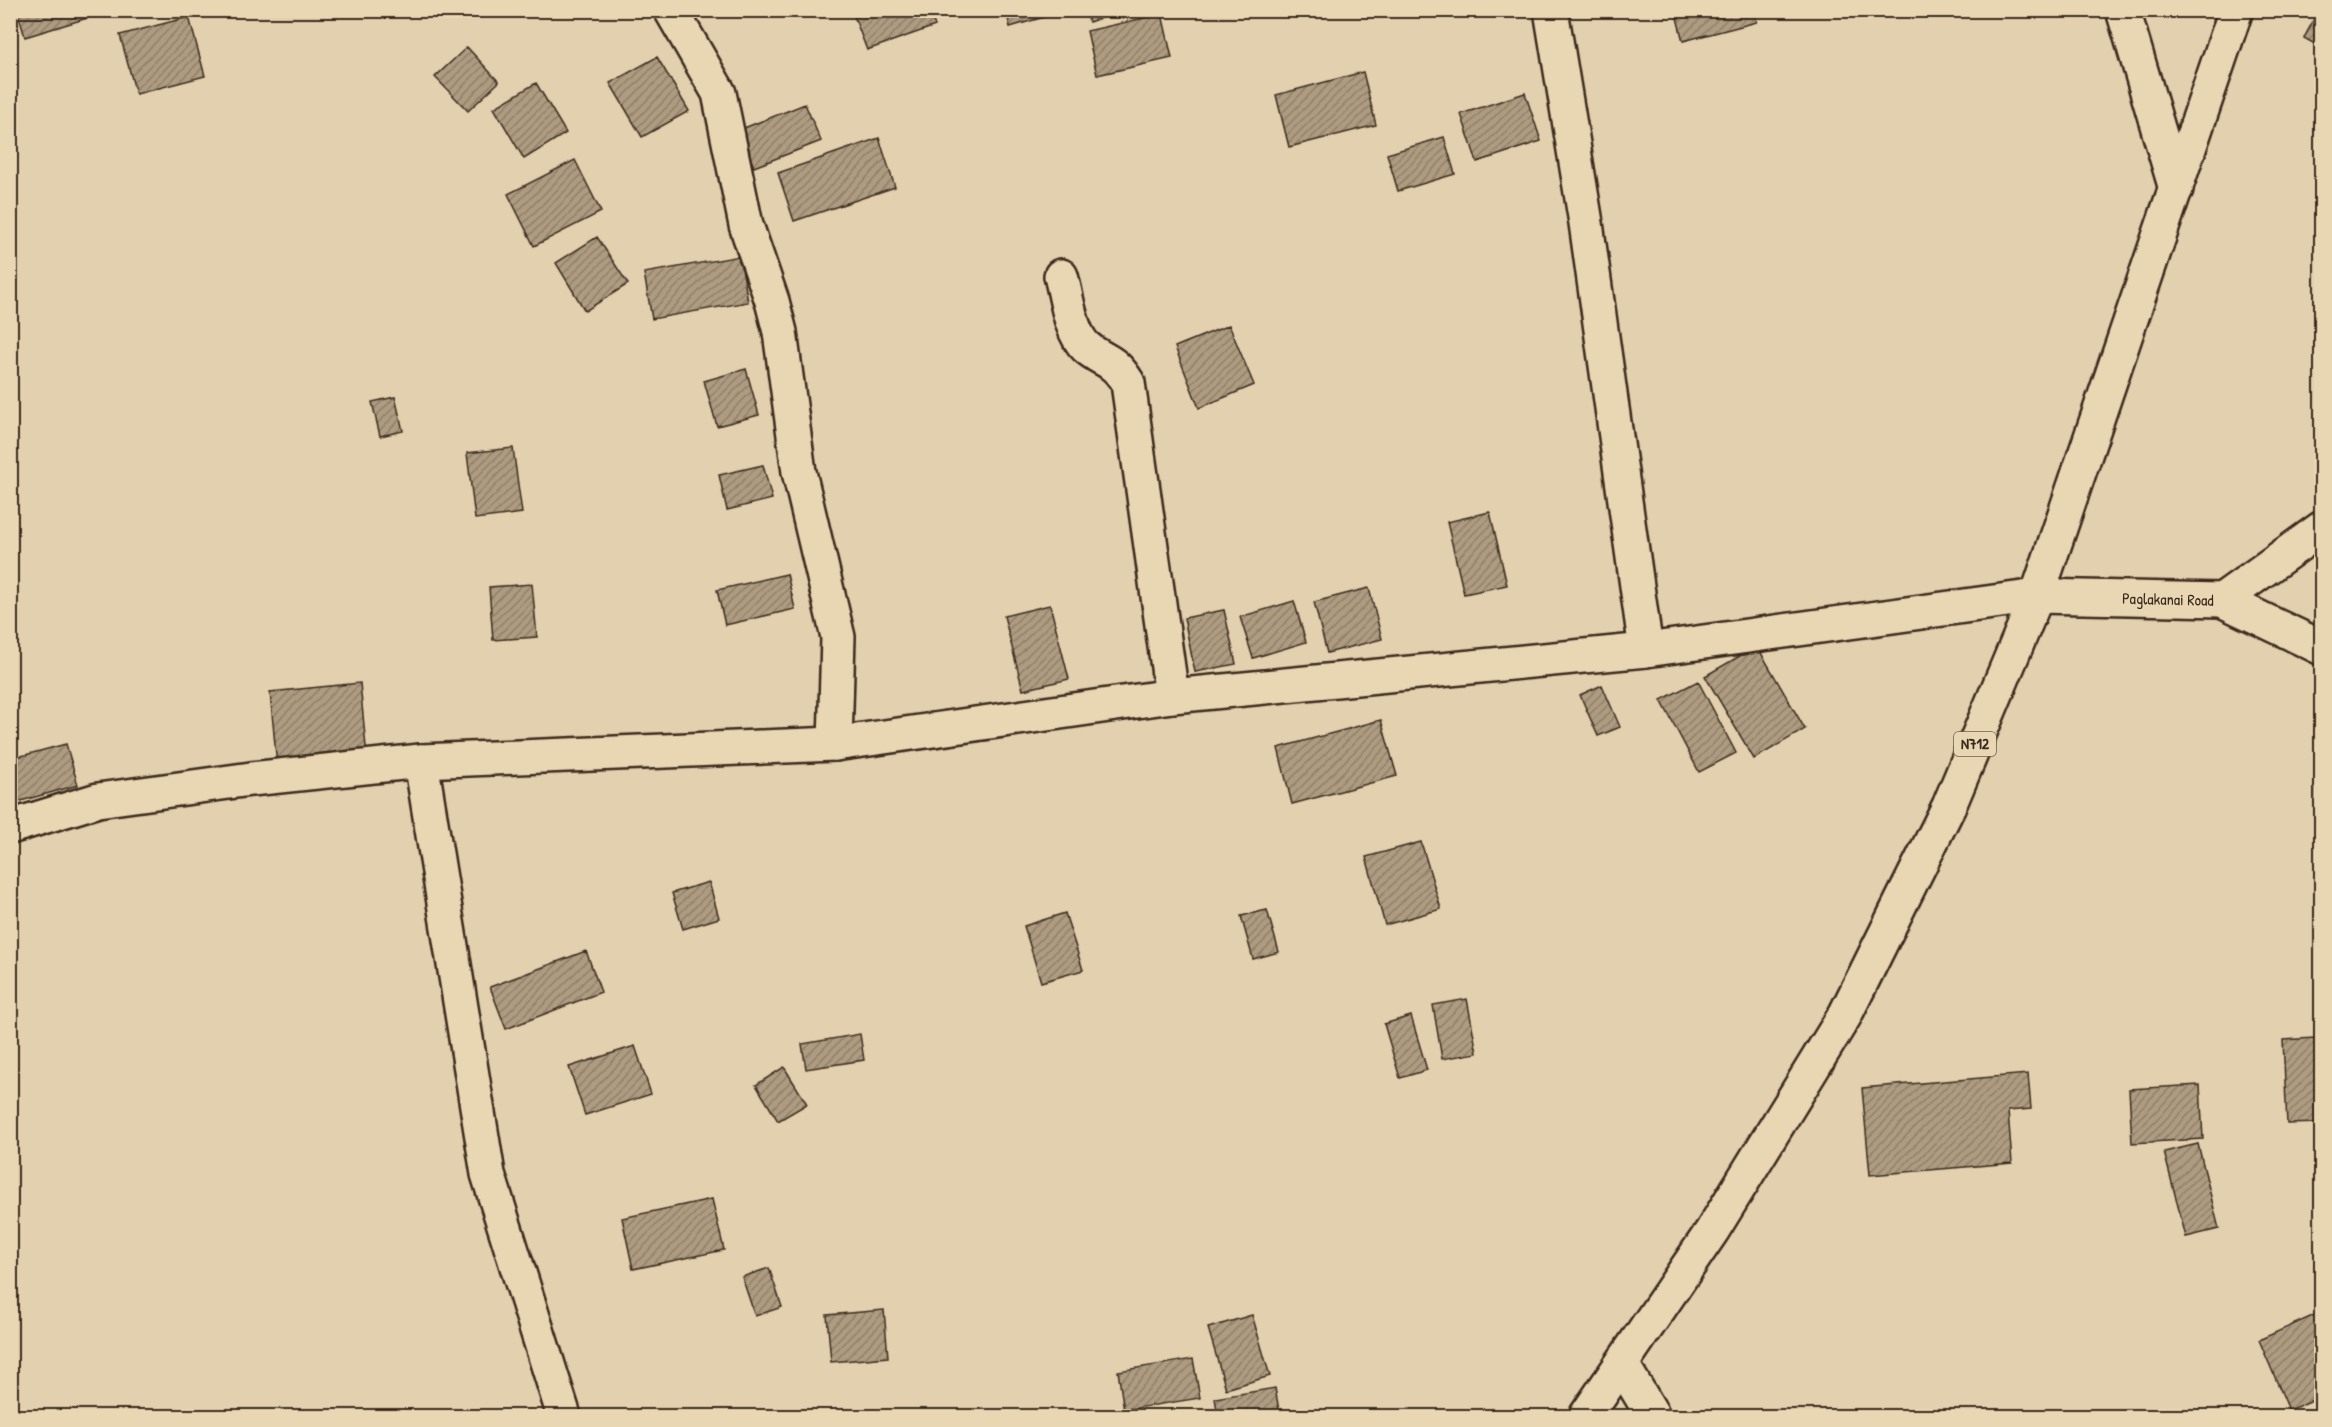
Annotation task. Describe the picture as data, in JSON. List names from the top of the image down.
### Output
{
  "streets": {
    "main road": ["Paglakanai Road", "N712"]
  },
  "crossings": [
    ["Paglakanai Road", "N712"]
  ]
}
